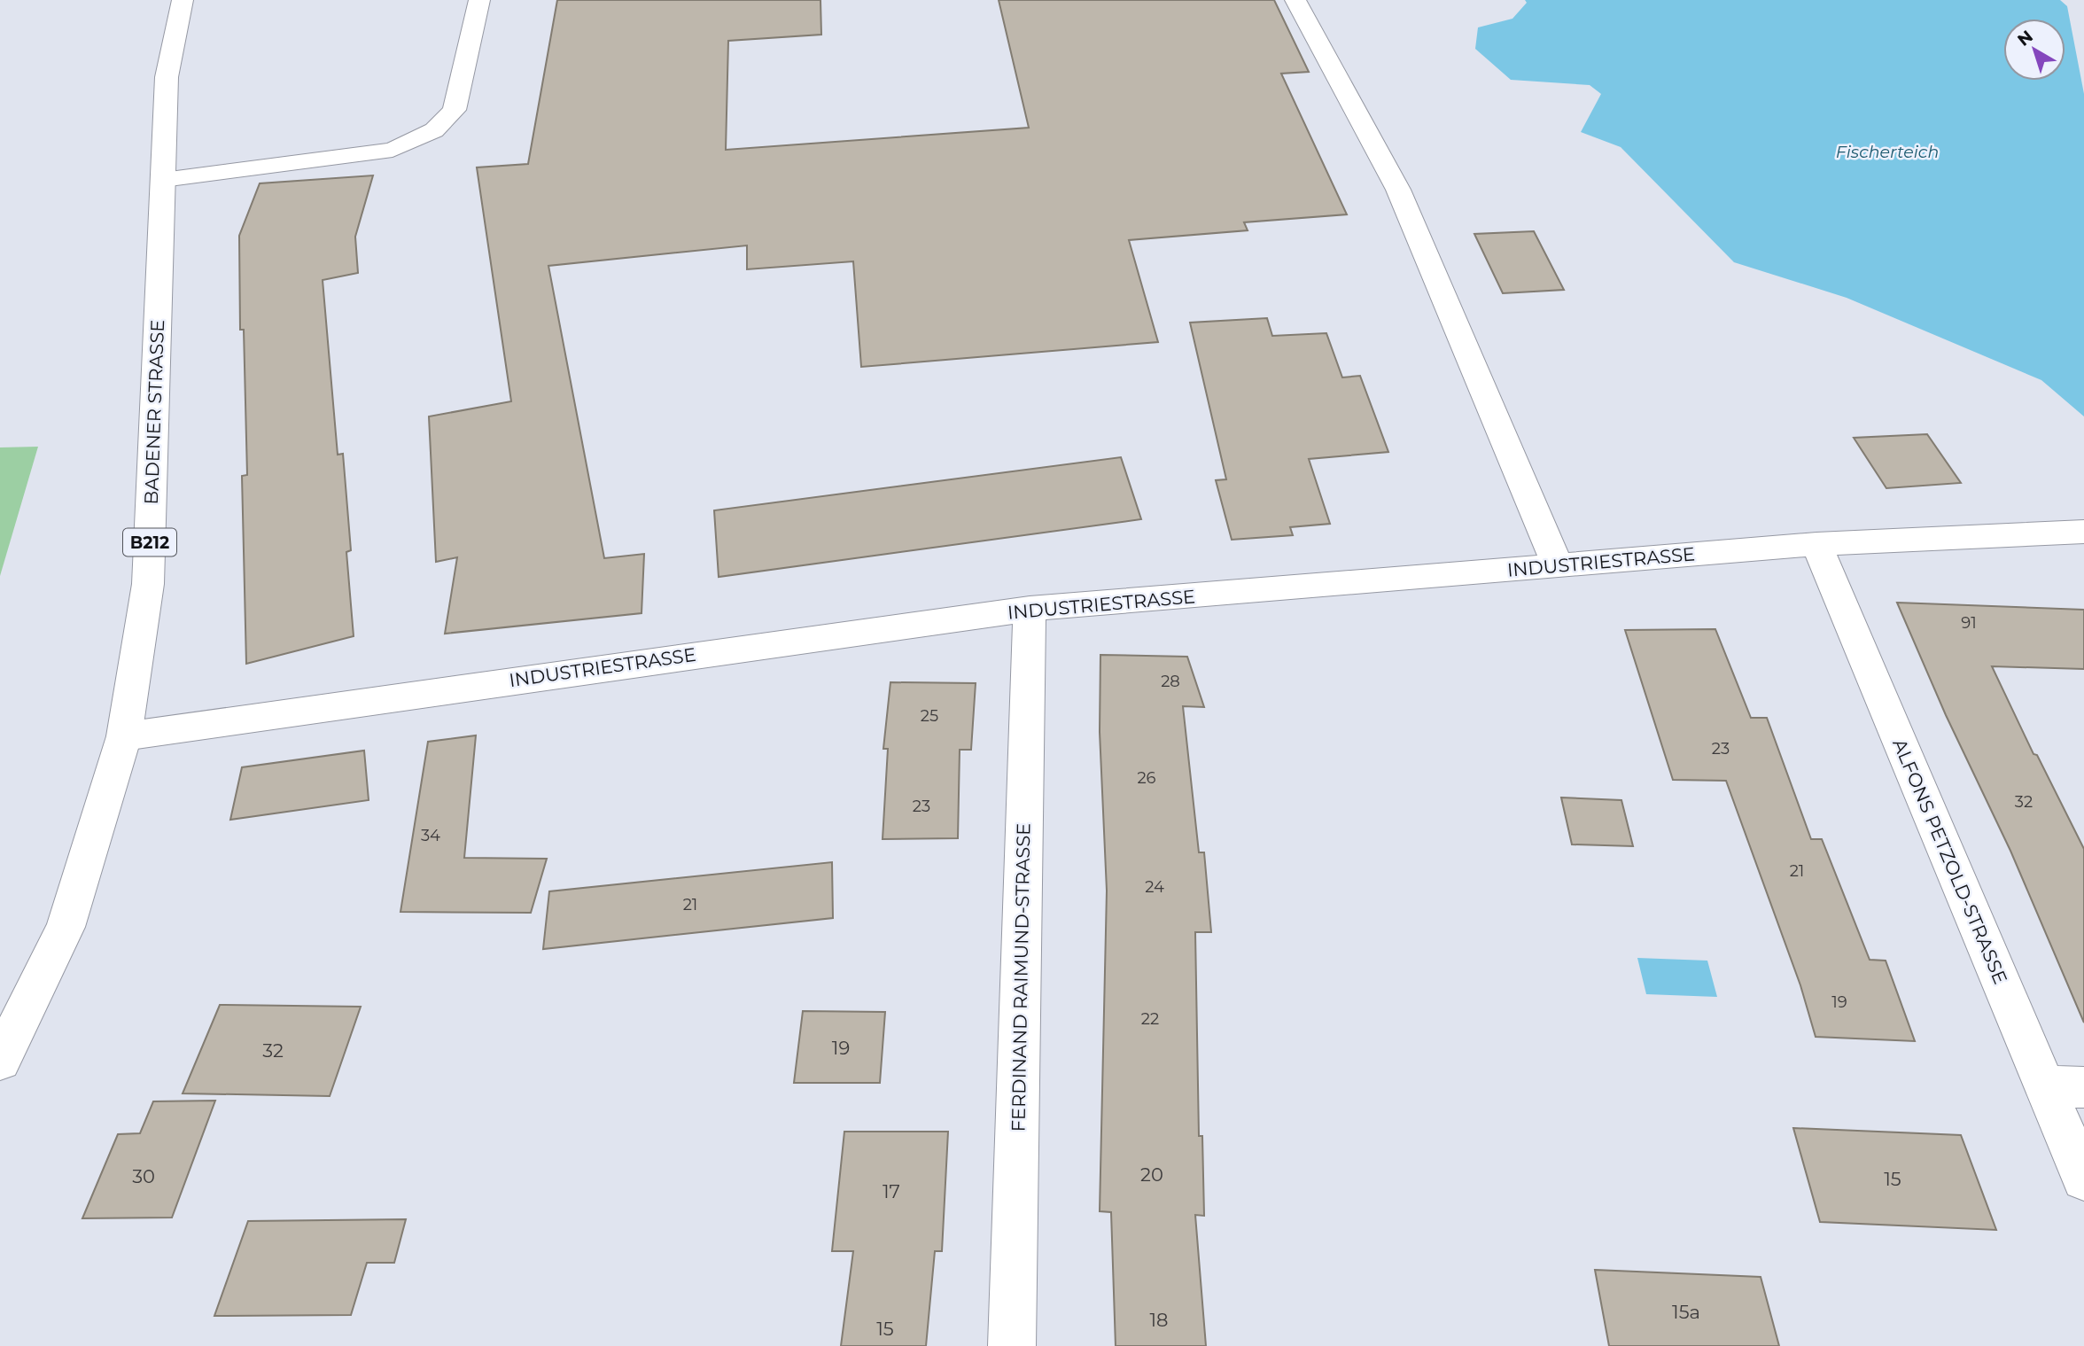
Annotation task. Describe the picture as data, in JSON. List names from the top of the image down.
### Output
{
  "streets": {
    "street": [
      "BADENER STRASSE",
      "B212",
      "INDUSTRIESTRASSE",
      "ALFONS PETZOLD-STRASSE",
      "FERDINAND RAIMUND-STRASSE"
    ]
  },
  "crossings": [
    ["BADENER STRASSE", "INDUSTRIESTRASSE"],
    ["INDUSTRIESTRASSE", "ALFONS PETZOLD-STRASSE"],
    ["INDUSTRIESTRASSE", "FERDINAND RAIMUND-STRASSE"]
  ],
  "water": ["Fischerteich"],
  "house_numbers": [
    "91",
    "28",
    "25",
    "23",
    "26",
    "32",
    "23",
    "34",
    "21",
    "24",
    "21",
    "19",
    "22",
    "19",
    "32",
    "20",
    "30",
    "15",
    "17",
    "15a",
    "18",
    "15"
  ],
  "north": "top left"
}
